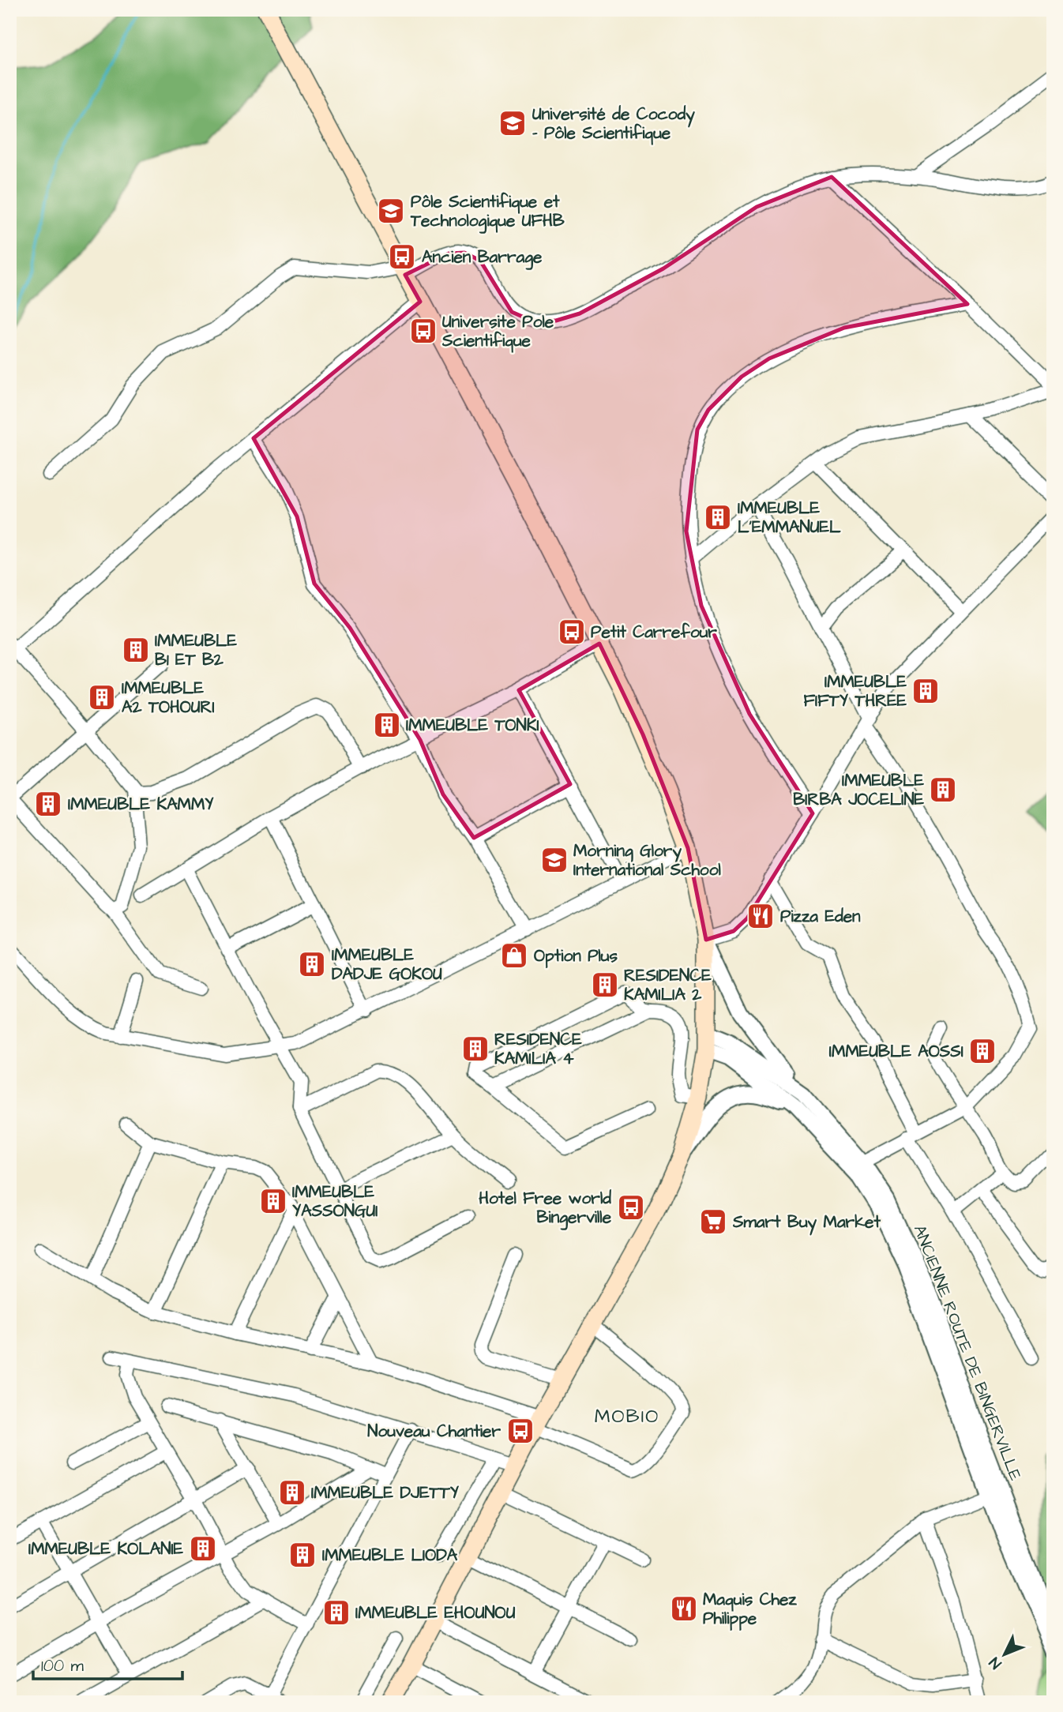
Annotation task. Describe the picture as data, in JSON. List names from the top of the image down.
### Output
{
  "streets": {
    "street": ["ANCIENNE ROUTE DE BINGERVILLE"]
  },
  "districts": ["MOBIO"],
  "places": {
    "school or university": ["Université de Cocody - Pôle Scientifique", "Pôle Scientifique et Technologique UFHB", "Morning Glory International School"],
    "bus stop": [
      "Ancien Barrage",
      "Universite Pole Scientifique",
      "Petit Carrefour",
      "Hotel Free world Bingerville",
      "Nouveau Chantier"
    ],
    "building": [
      "IMMEUBLE L'EMMANUEL",
      "IMMEUBLE B1 ET B2",
      "IMMEUBLE FIFTY THREE",
      "IMMEUBLE A2 TOHOURI",
      "IMMEUBLE TONKI",
      "IMMEUBLE BIRBA JOCELINE",
      "IMMEUBLE KAMMY",
      "IMMEUBLE DADJE GOKOU",
      "RESIDENCE KAMILIA 2",
      "RESIDENCE KAMILIA 4",
      "IMMEUBLE AOSSI",
      "IMMEUBLE YASSONGUI",
      "IMMEUBLE DJETTY",
      "IMMEUBLE KOLANIE",
      "IMMEUBLE LIODA",
      "IMMEUBLE EHOUNOU"
    ],
    "restaurant": ["Pizza Eden", "Maquis Chez Philippe"],
    "shop": ["Option Plus"],
    "supermarket": ["Smart Buy Market"]
  },
  "scale_bar": "100 m",
  "north": "bottom left"
}
